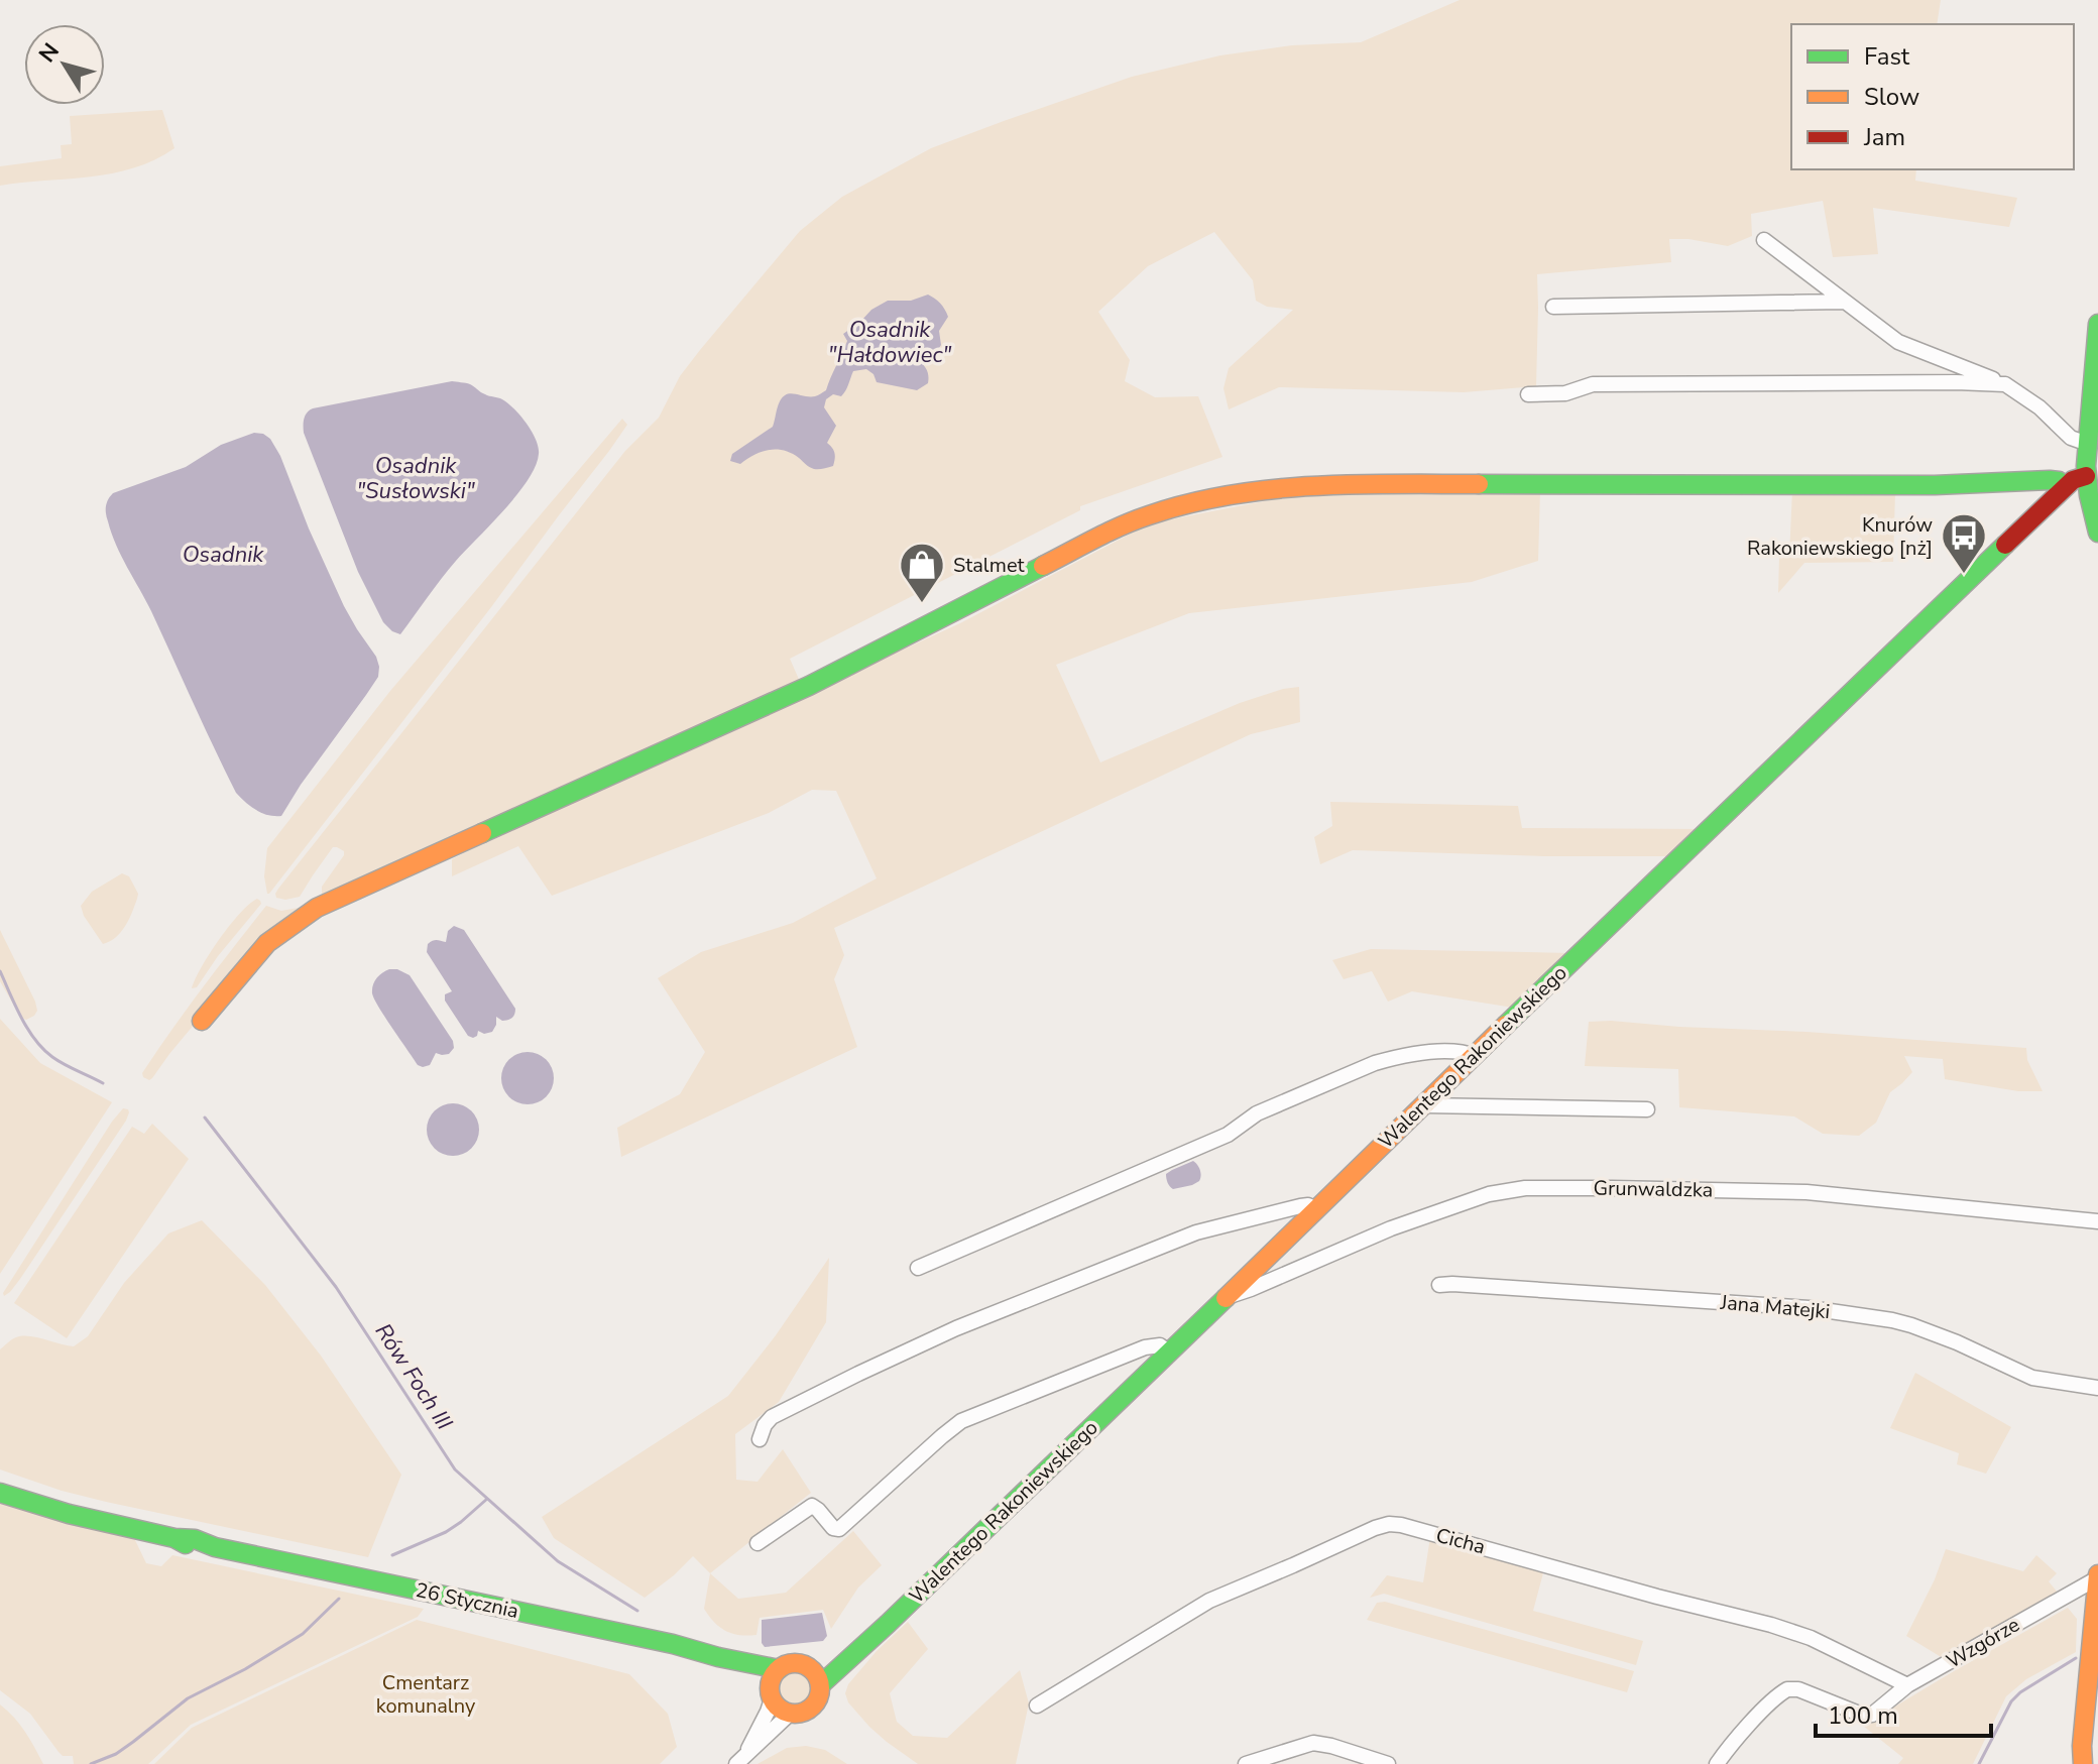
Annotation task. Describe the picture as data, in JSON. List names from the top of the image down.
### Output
{
  "streets": {
    "street": [
      "Walentego Rakoniewskiego",
      "Grunwaldzka",
      "Jana Matejki",
      "Cicha",
      "26 Stycznia",
      "Wzgórze"
    ]
  },
  "crossings": [
    ["Walentego Rakoniewskiego", "Grunwaldzka"],
    ["Walentego Rakoniewskiego", "26 Stycznia"],
    ["Cicha", "Wzgórze"]
  ],
  "water": [
    "Osadnik \"Hałdowiec\"",
    "Osadnik \"Susłowski\"",
    "Osadnik",
    "Rów Foch III"
  ],
  "parks": ["Cmentarz komunalny"],
  "places": {
    "bus stop": ["Knurów Rakoniewskiego [nż]"],
    "shop": ["Stalmet"]
  },
  "legend": ["Fast", "Slow", "Jam"],
  "scale_bar": "100 m",
  "north": "top left"
}
